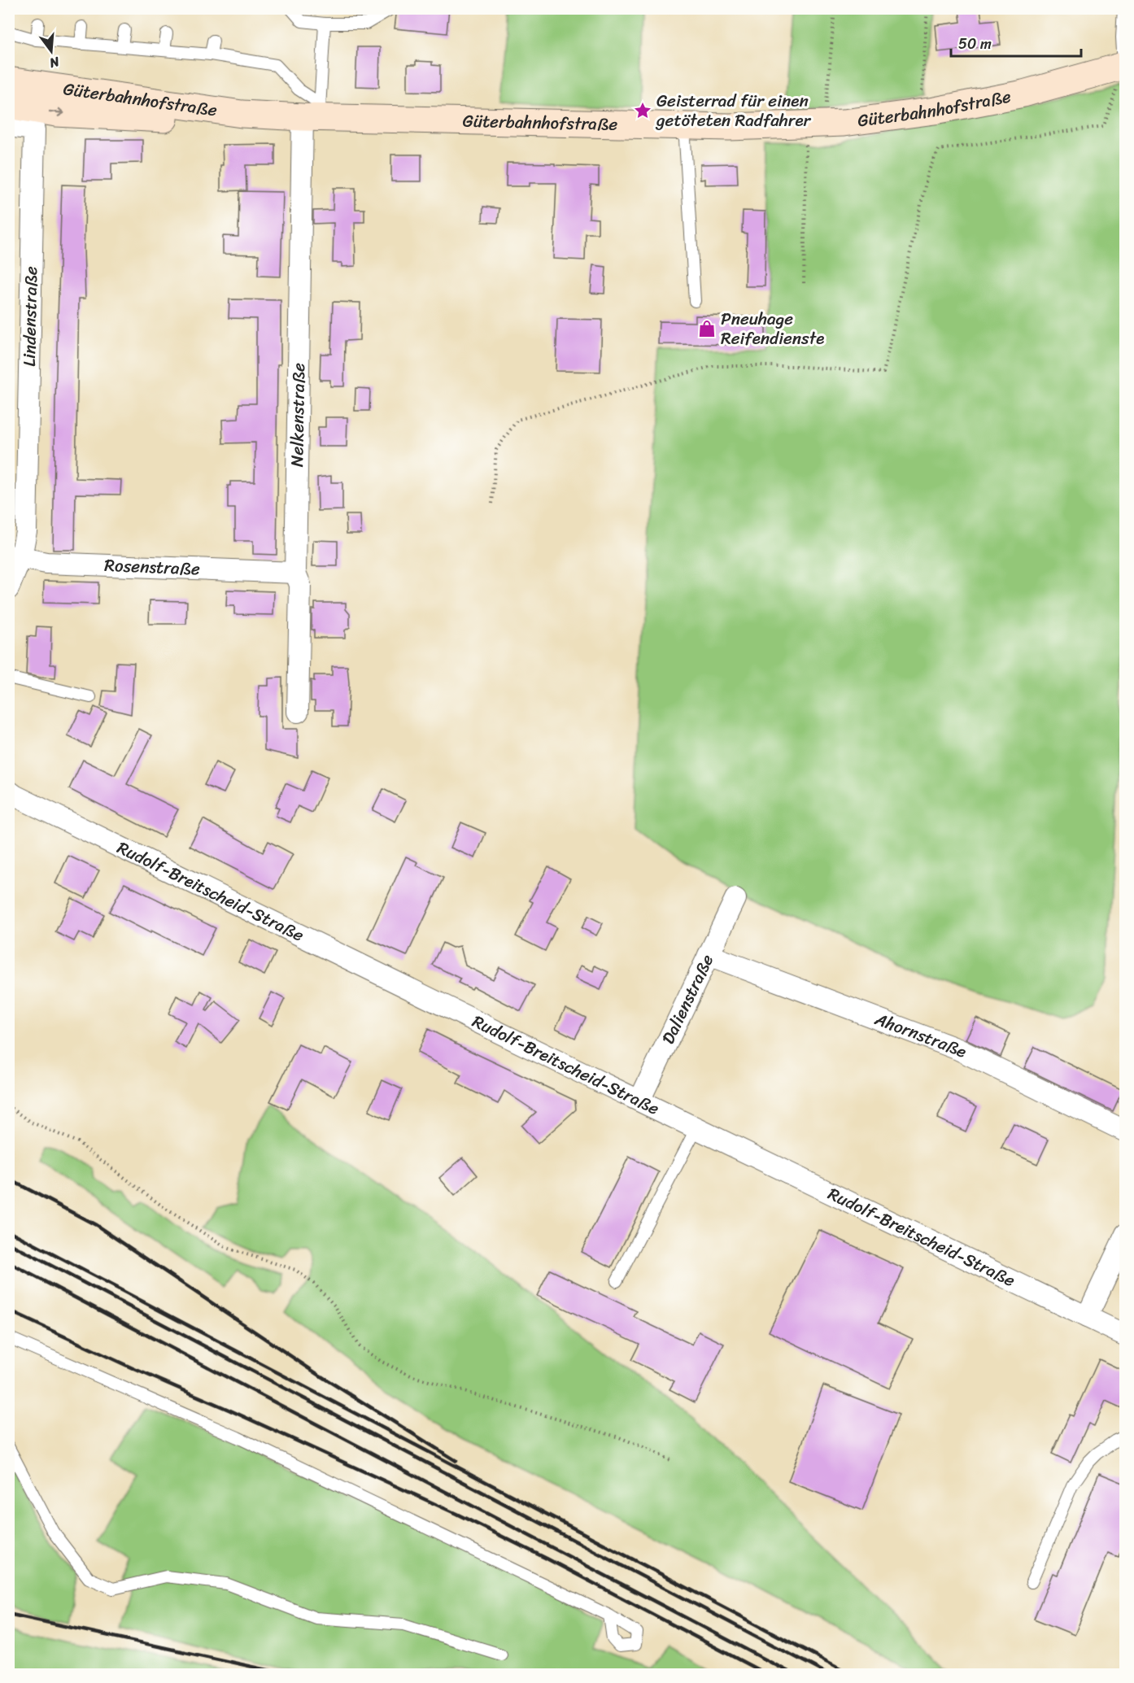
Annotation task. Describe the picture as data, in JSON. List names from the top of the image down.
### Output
{
  "streets": {
    "main road": ["Güterbahnhofstraße"],
    "street": [
      "Lindenstraße",
      "Nelkenstraße",
      "Rosenstraße",
      "Rudolf-Breitscheid-Straße",
      "Dalienstraße",
      "Ahornstraße"
    ]
  },
  "crossings": [
    ["Güterbahnhofstraße", "Nelkenstraße"],
    ["Lindenstraße", "Rosenstraße"],
    ["Nelkenstraße", "Rosenstraße"],
    ["Rudolf-Breitscheid-Straße", "Dalienstraße"],
    ["Dalienstraße", "Ahornstraße"]
  ],
  "places": {
    "place": ["Geisterrad für einen getöteten Radfahrer"],
    "shop": ["Pneuhage Reifendienste"]
  },
  "scale_bar": "50 m",
  "north": "bottom"
}
